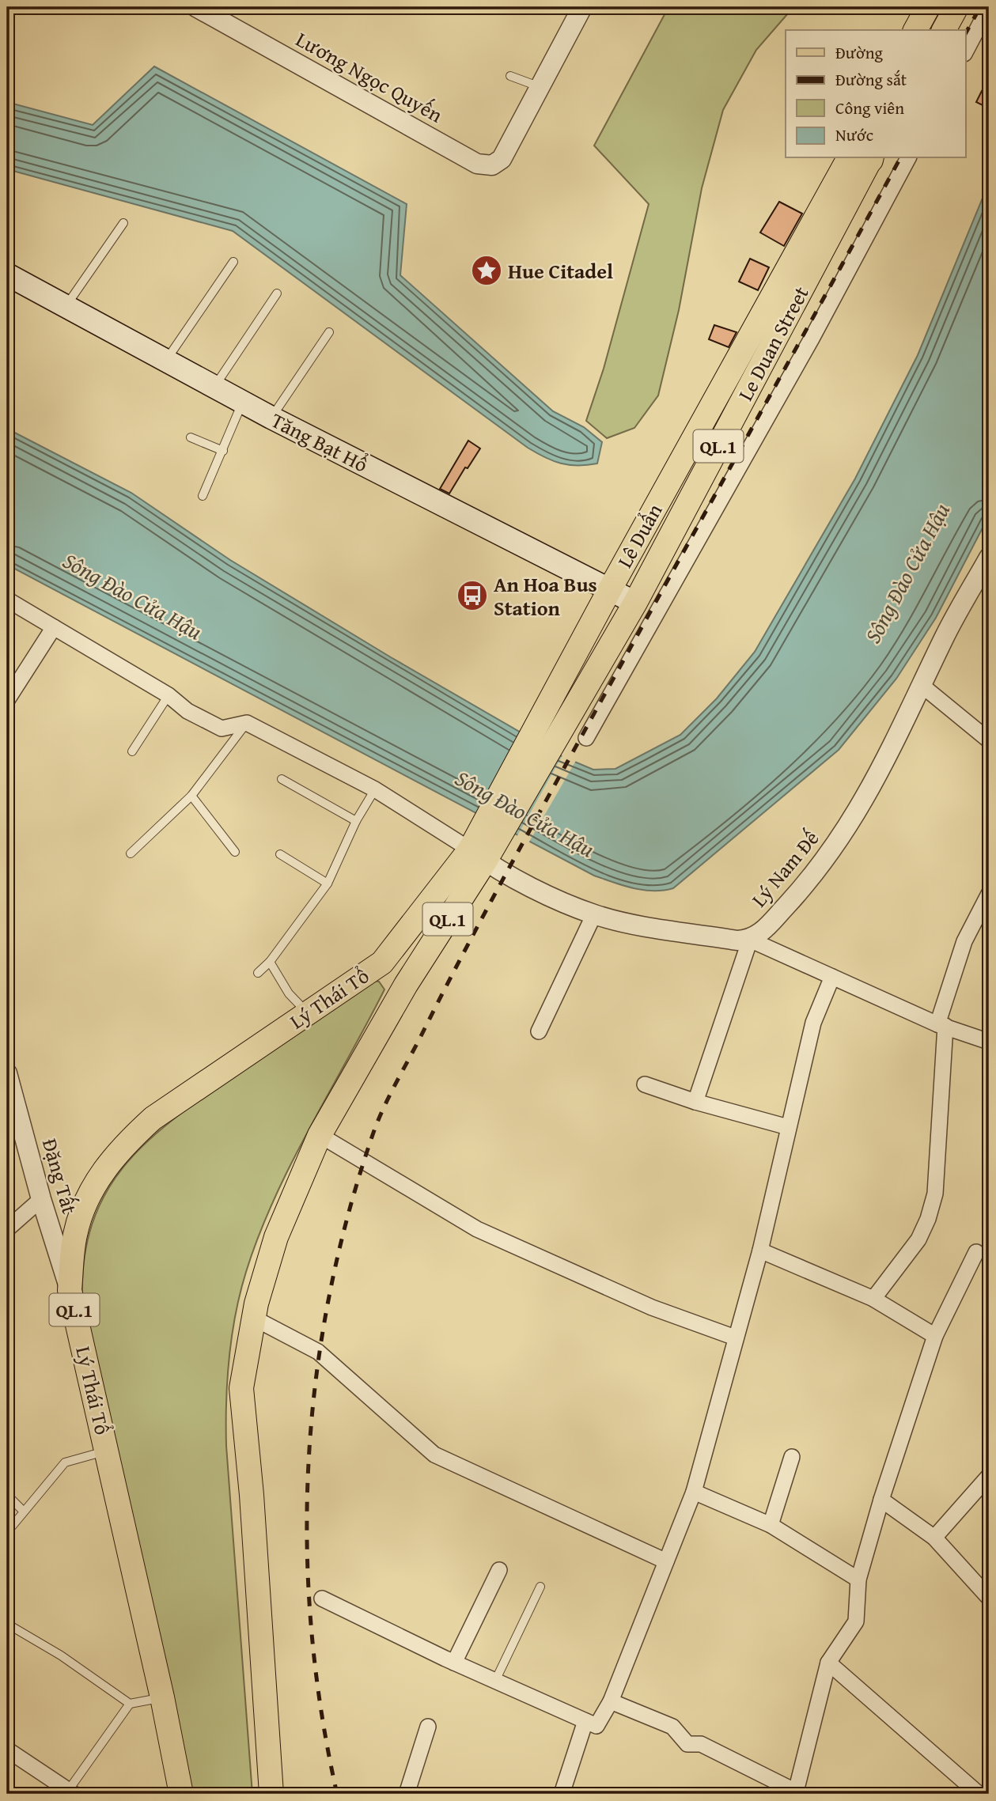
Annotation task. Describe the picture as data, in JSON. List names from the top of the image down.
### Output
{
  "streets": {
    "main road": [
      "Le Duan Street",
      "Tăng Bạt Hổ",
      "QL.1",
      "Lê Duẩn",
      "Lý Thái Tổ"
    ],
    "street": ["Lương Ngọc Quyến", "Lý Nam Đế", "Đặng Tất"]
  },
  "crossings": [
    ["Le Duan Street", "Tăng Bạt Hổ"],
    ["Le Duan Street", "Lê Duẩn"],
    ["Tăng Bạt Hổ", "Lê Duẩn"],
    ["Lê Duẩn", "Lý Thái Tổ"],
    ["Lý Thái Tổ", "Đặng Tất"]
  ],
  "water": ["Sông Đào Cửa Hậu"],
  "places": {
    "place": ["Hue Citadel"],
    "bus stop": ["An Hoa Bus Station"]
  },
  "legend": [
    "Đường",
    "Đường sắt",
    "Công viên",
    "Nước"
  ]
}
